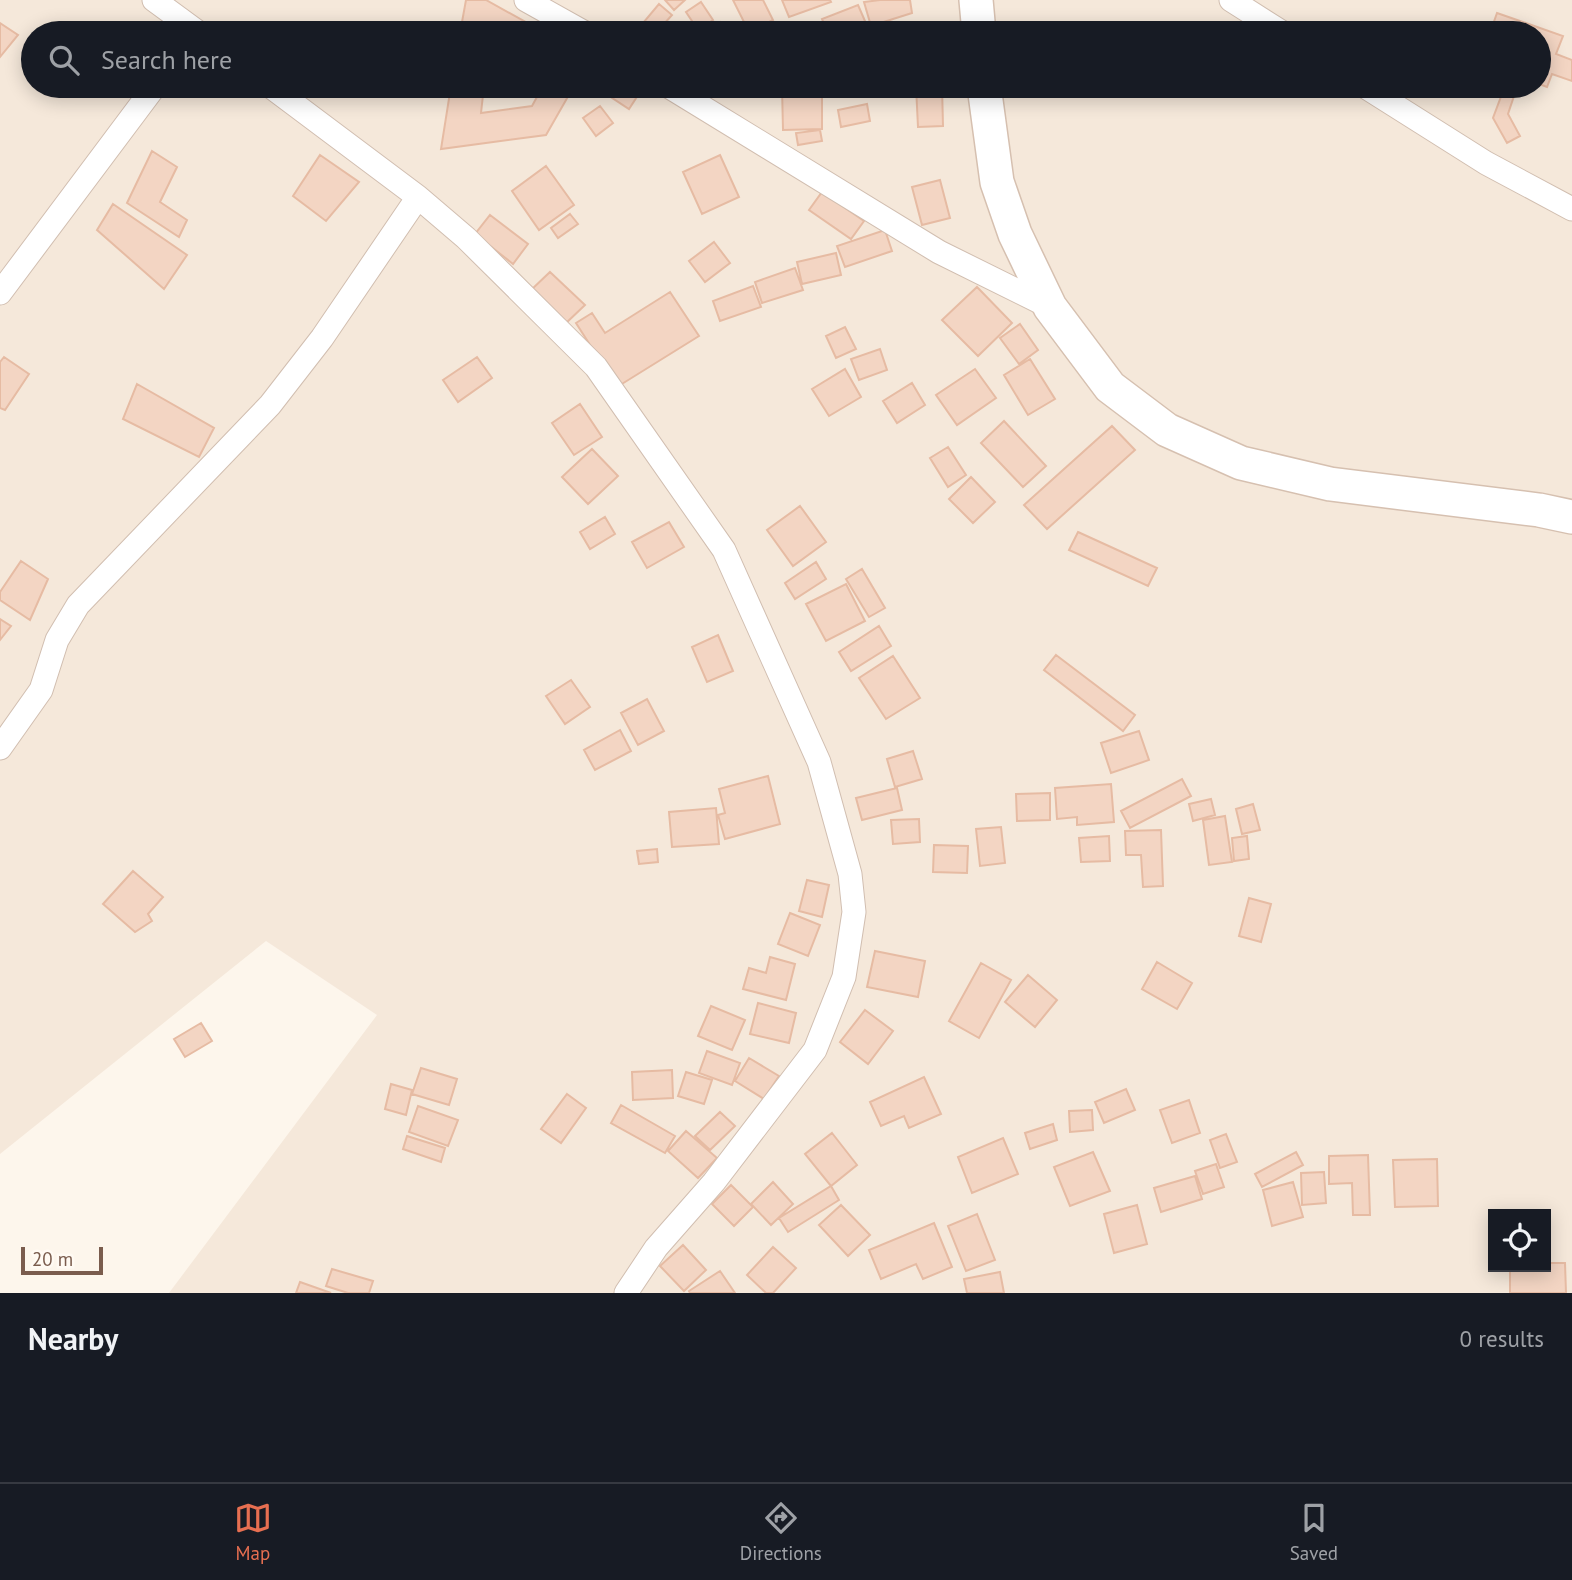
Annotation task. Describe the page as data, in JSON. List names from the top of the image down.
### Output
{
  "scale_bar": "20 m",
  "page": {
    "search": "Search here",
    "scale": "20 m",
    "heading": ["Nearby", "0 results"],
    "nav": ["Map", "Directions", "Saved"]
  }
}
